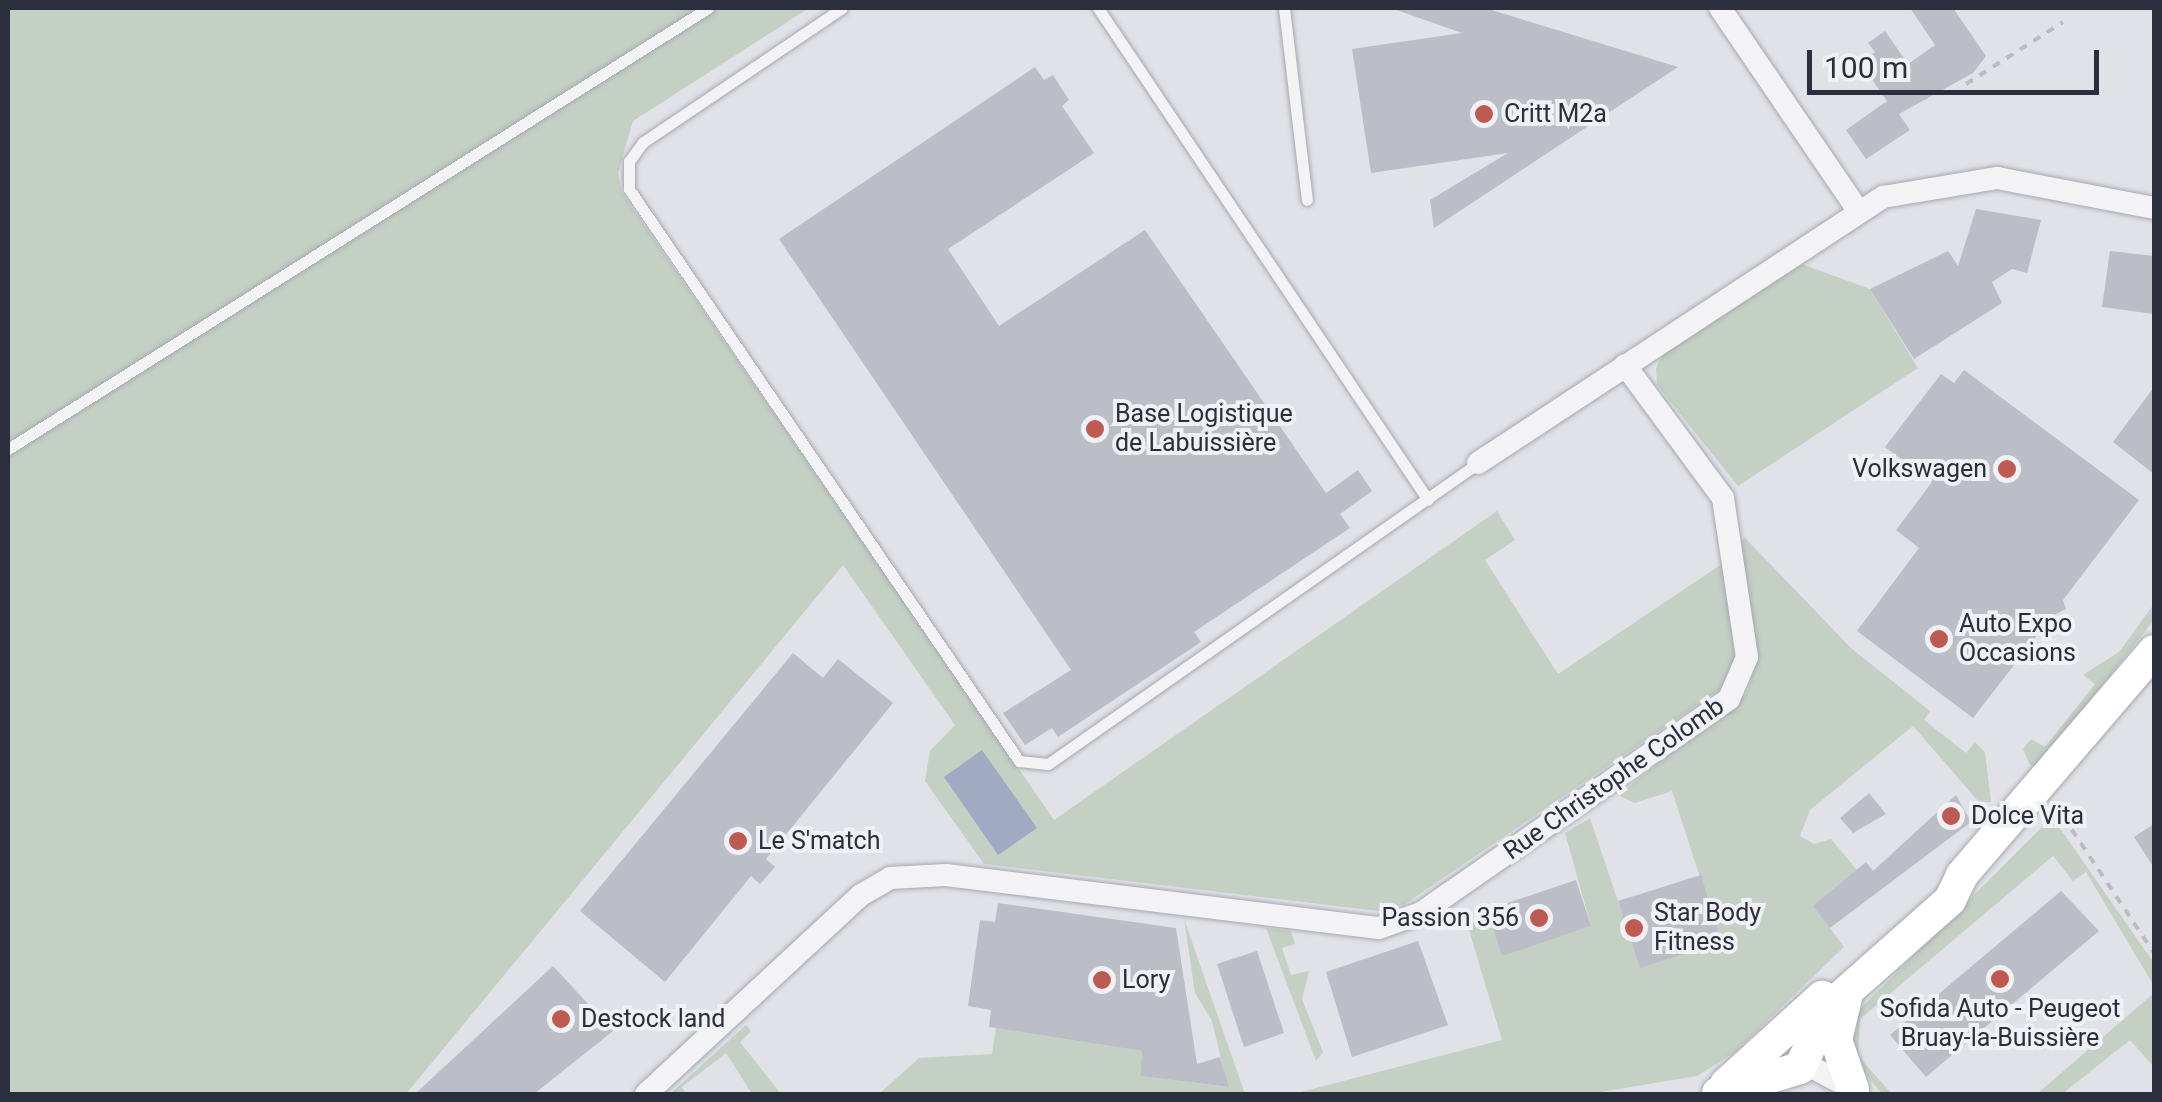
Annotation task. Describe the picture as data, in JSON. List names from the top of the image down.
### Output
{
  "streets": {
    "street": ["Rue Christophe Colomb"]
  },
  "places": [
    "Critt M2a",
    "Base Logistique de Labuissière",
    "Volkswagen",
    "Auto Expo Occasions",
    "Dolce Vita",
    "Le S'match",
    "Passion 356",
    "Star Body Fitness",
    "Sofida Auto - Peugeot Bruay-la-Buissière",
    "Lory",
    "Destock land"
  ],
  "scale_bar": "100 m"
}
